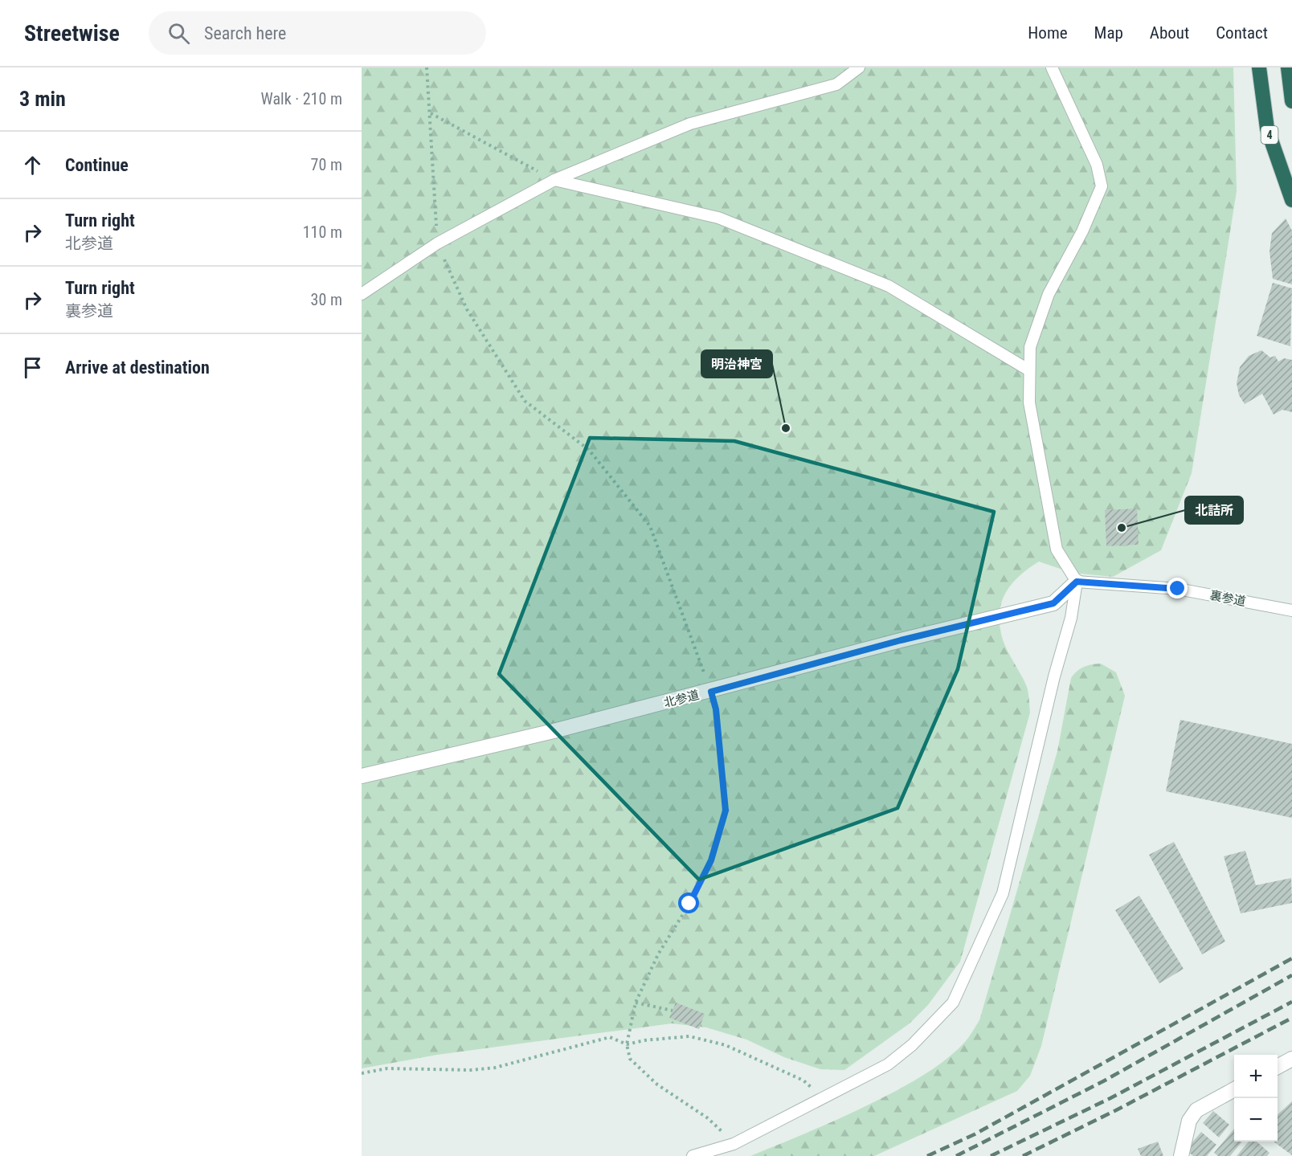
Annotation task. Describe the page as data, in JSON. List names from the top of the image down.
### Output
{
  "streets": {
    "highway": ["4"],
    "street": ["北参道"],
    "lane": ["裏参道"]
  },
  "crossings": [
    ["裏参道", "北参道"]
  ],
  "places": ["明治神宮", "北詰所"],
  "page": {
    "header": "Streetwise",
    "search": "Search here",
    "nav": [
      "Home",
      "Map",
      "About",
      "Contact"
    ],
    "heading": ["3 min", "Walk · 210 m"],
    "list": [
      ["Continue", "70 m"],
      ["Turn right", "北参道", "110 m"],
      ["Turn right", "裏参道", "30 m"],
      "Arrive at destination"
    ],
    "map_buttons": ["+", "−"]
  }
}
